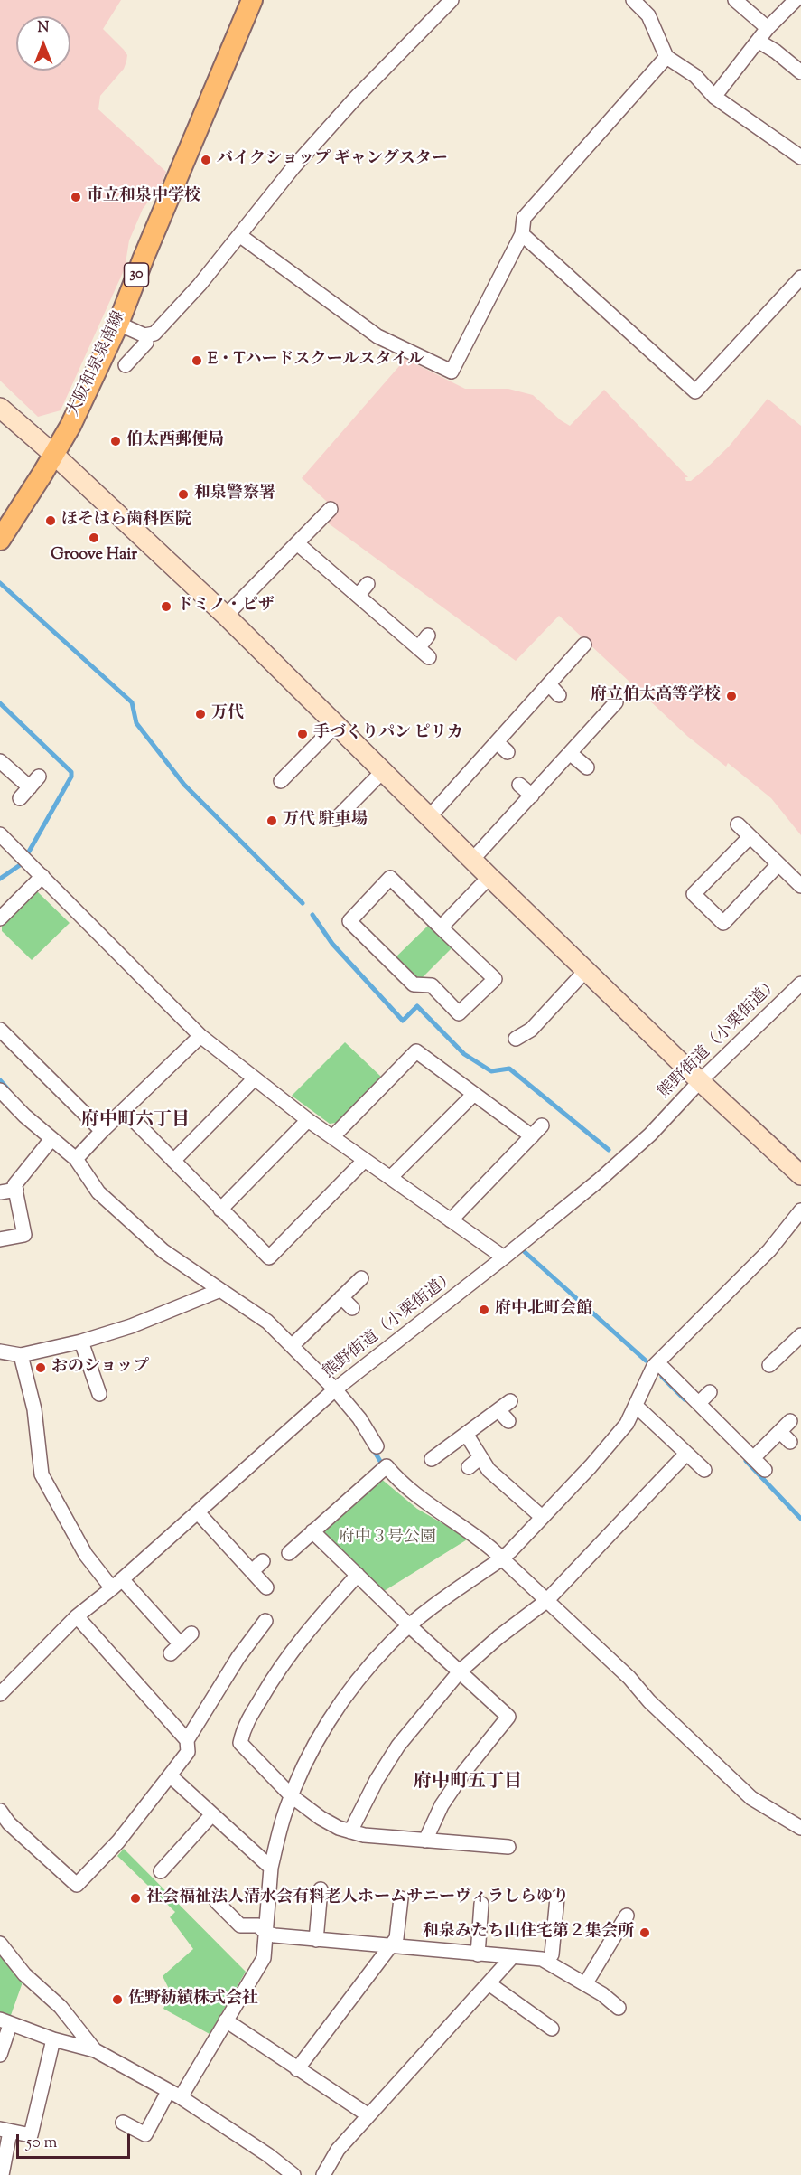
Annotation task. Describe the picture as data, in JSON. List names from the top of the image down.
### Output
{
  "streets": {
    "main road": ["30", "大阪和泉泉南線"],
    "street": ["熊野街道（小栗街道）"]
  },
  "districts": ["府中町六丁目", "府中町五丁目"],
  "parks": ["府中３号公園"],
  "places": [
    "バイクショップ ギャングスター",
    "市立和泉中学校",
    "E・Tハードスクールスタイル",
    "伯太西郵便局",
    "和泉警察署",
    "ほそはら歯科医院",
    "Groove Hair",
    "ドミノ・ピザ",
    "府立伯太高等学校",
    "万代",
    "手づくりパン ピリカ",
    "万代 駐車場",
    "府中北町会館",
    "おのショップ",
    "社会福祉法人清水会有料老人ホームサニーヴィラしらゆり",
    "和泉みたち山住宅第２集会所",
    "佐野紡績株式会社"
  ],
  "scale_bar": "50 m",
  "north": "top"
}
